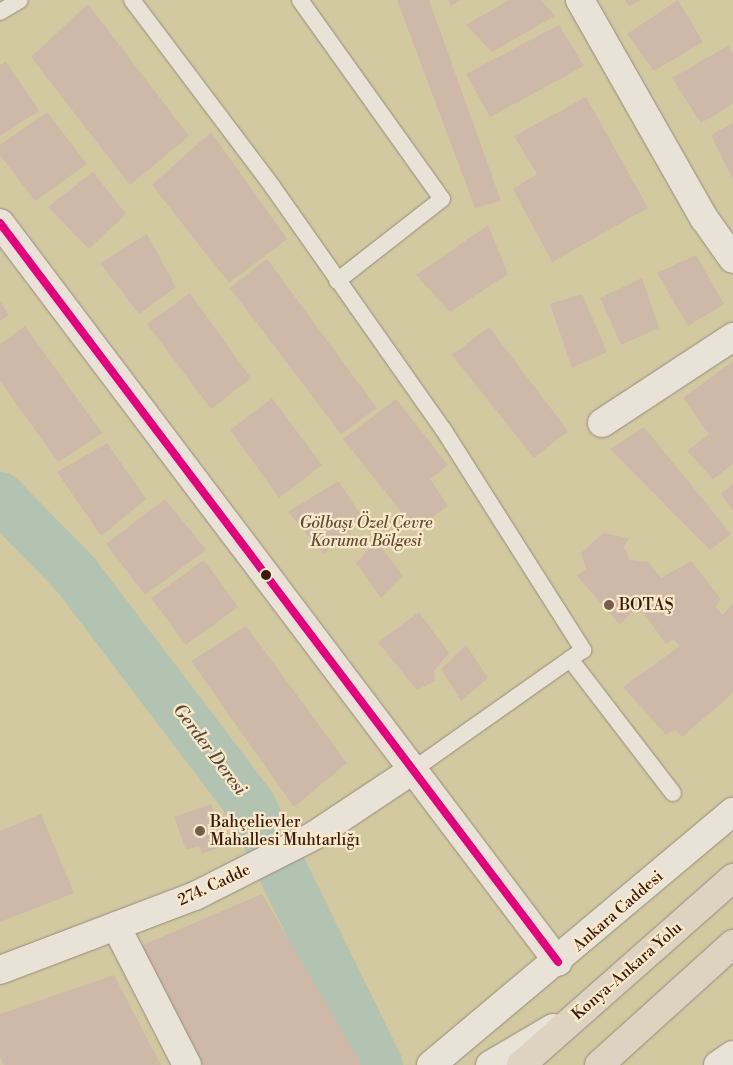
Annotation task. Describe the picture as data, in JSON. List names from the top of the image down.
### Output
{
  "streets": {
    "highway": ["Konya-Ankara Yolu"],
    "street": ["274. Cadde", "Ankara Caddesi"]
  },
  "water": ["Gerder Deresi"],
  "parks": ["Gölbaşı Özel Çevre Koruma Bölgesi"],
  "places": ["BOTAŞ", "Bahçelievler Mahallesi Muhtarlığı"]
}
